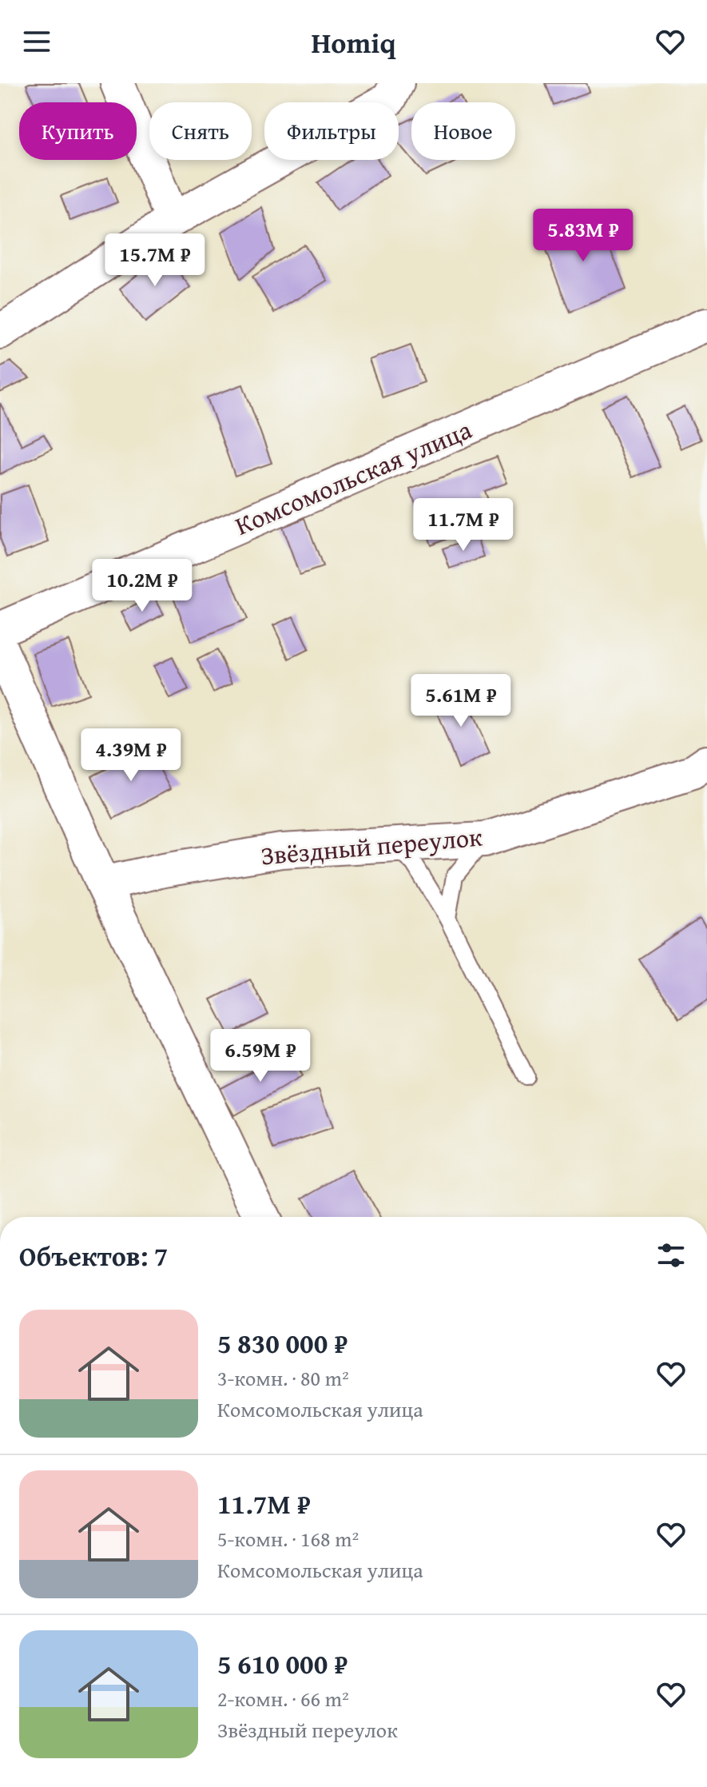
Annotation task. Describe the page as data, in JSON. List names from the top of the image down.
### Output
{
  "streets": {
    "street": ["Комсомольская улица", "Звёздный переулок"]
  },
  "page": {
    "header": "Homiq",
    "chip": [
      "Купить",
      "Снять",
      "Фильтры",
      "Новое"
    ],
    "price": [
      "5.83M ₽",
      "15.7M ₽",
      "11.7M ₽",
      "10.2M ₽",
      "5.61M ₽",
      "4.39M ₽",
      "6.59M ₽"
    ],
    "heading": "Объектов: 7",
    "list": [
      {
        "name": "5 830 000 ₽",
        "note": "3-комн. · 80 m² · Комсомольская улица"
      },
      {
        "name": "11.7M ₽",
        "note": "5-комн. · 168 m² · Комсомольская улица"
      },
      {
        "name": "5 610 000 ₽",
        "note": "2-комн. · 66 m² · Звёздный переулок"
      }
    ]
  }
}
